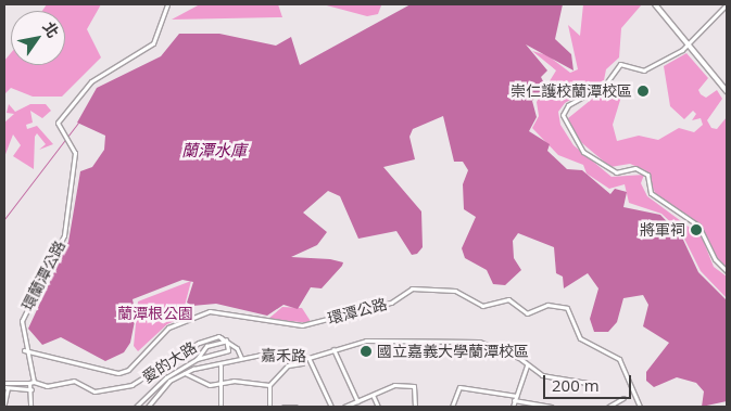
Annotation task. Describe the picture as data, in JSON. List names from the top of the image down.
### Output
{
  "streets": {
    "street": [
      "環蘭潭公路",
      "環潭公路",
      "嘉禾路",
      "愛的大路"
    ]
  },
  "crossings": [
    ["環蘭潭公路", "環潭公路"],
    ["環蘭潭公路", "愛的大路"]
  ],
  "water": ["蘭潭水庫"],
  "parks": ["蘭潭根公園"],
  "places": ["崇仁護校蘭潭校區", "將軍祠", "國立嘉義大學蘭潭校區"],
  "scale_bar": "200 m",
  "north": "top right"
}
